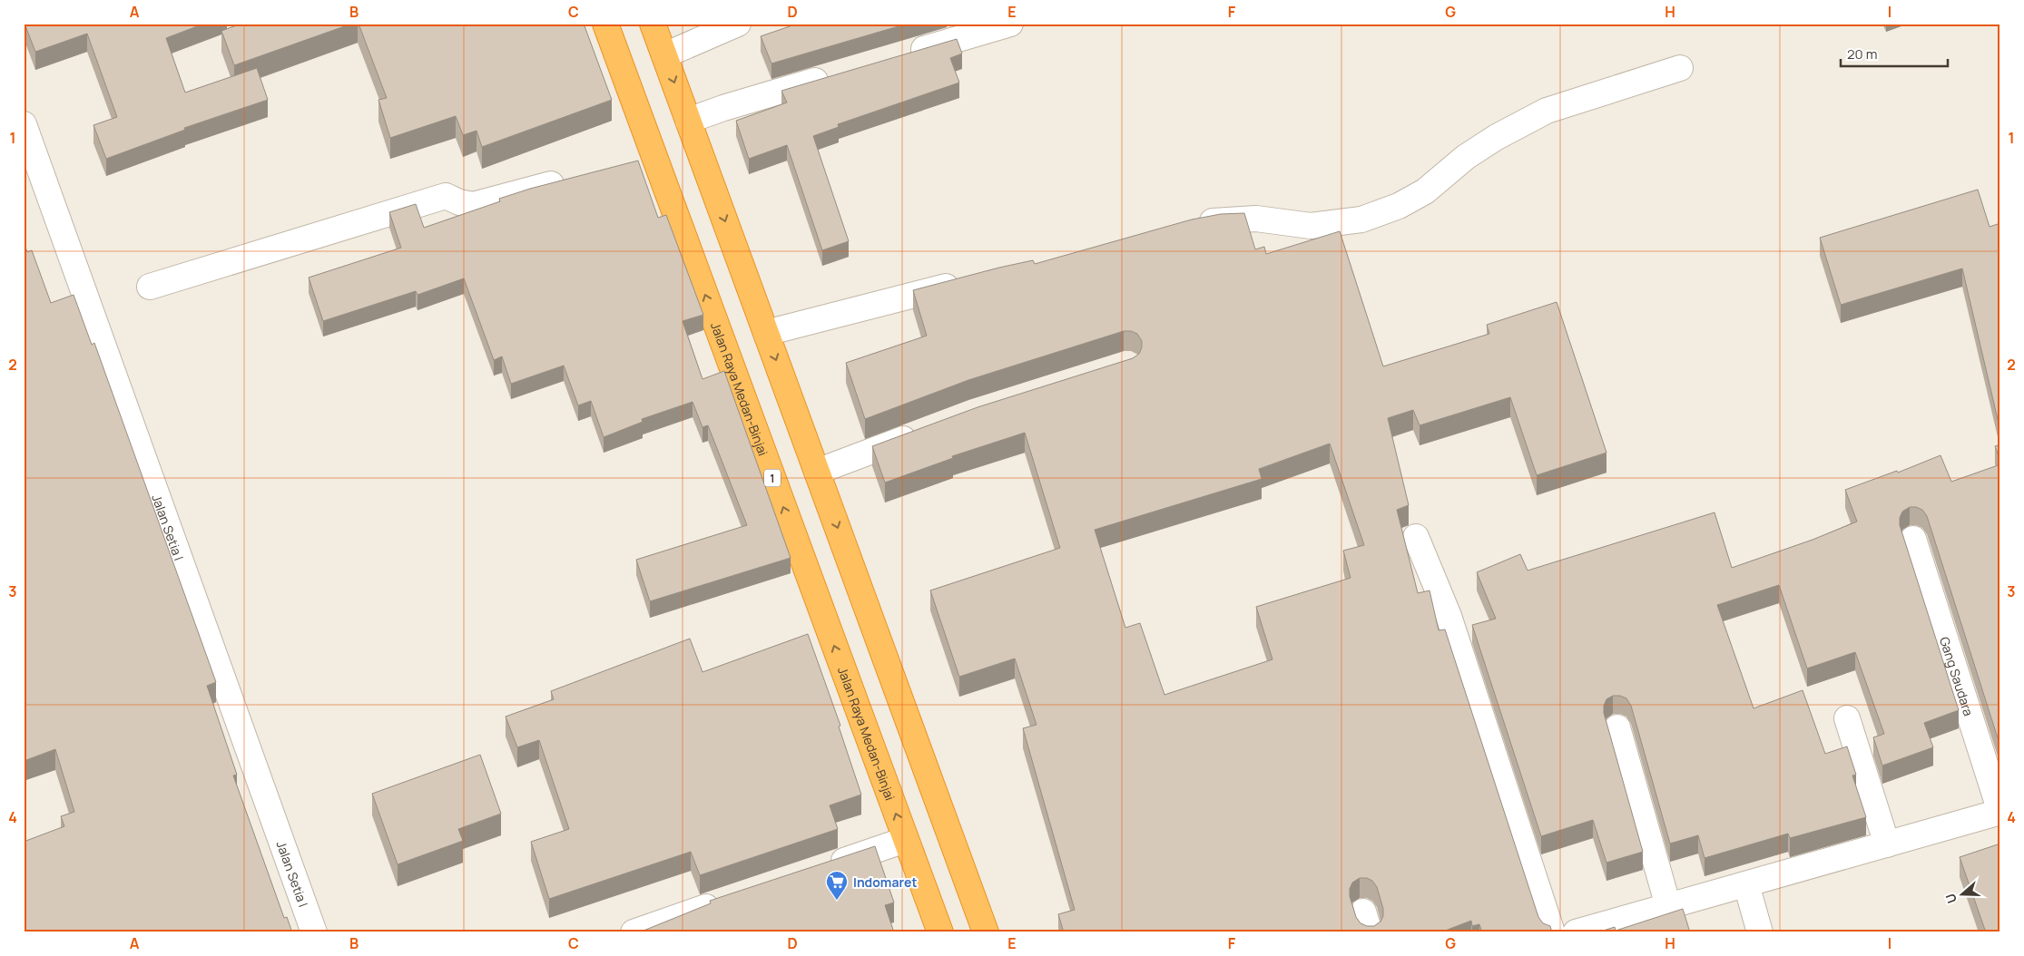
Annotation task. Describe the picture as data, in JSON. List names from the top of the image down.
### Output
{
  "streets": {
    "highway": ["Jalan Raya Medan-Binjai", "1"],
    "street": ["Jalan Setia I", "Gang Saudara"]
  },
  "places": {
    "supermarket": ["Indomaret"]
  },
  "scale_bar": "20 m",
  "north": "left",
  "grid": {
    "columns": [
      "A",
      "B",
      "C",
      "D",
      "E",
      "F",
      "G",
      "H",
      "I"
    ],
    "rows": [
      "1",
      "2",
      "3",
      "4"
    ]
  }
}
